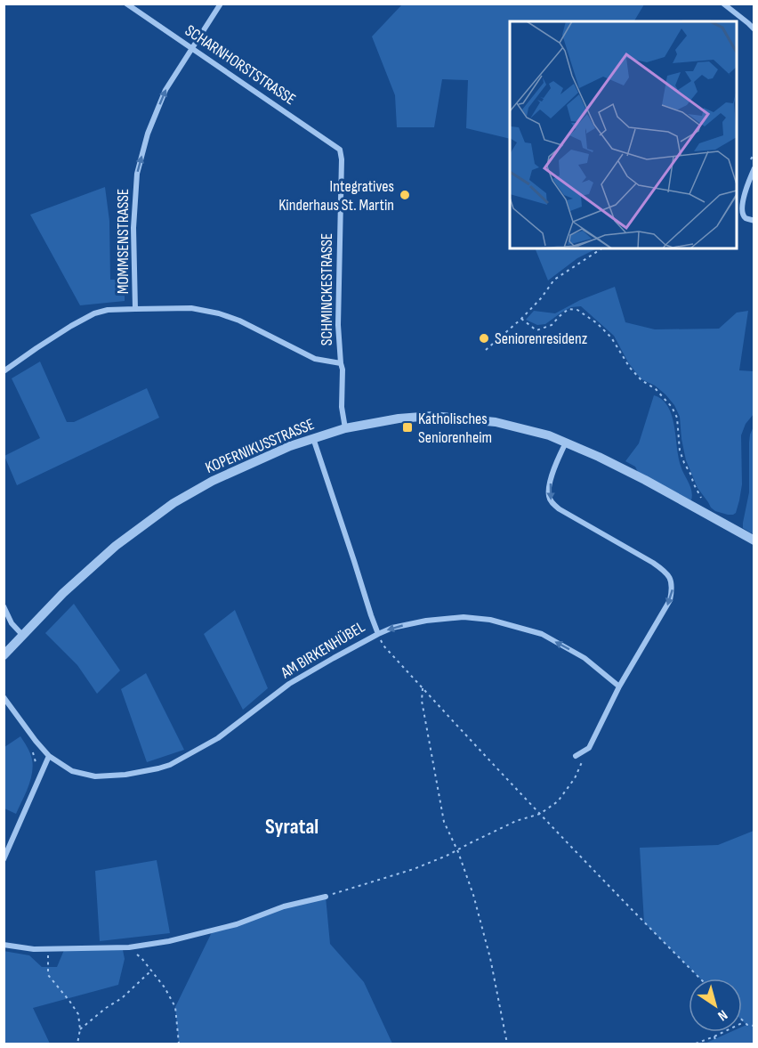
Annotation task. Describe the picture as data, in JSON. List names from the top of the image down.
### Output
{
  "streets": {
    "street": [
      "SCHARNHORSTSTRASSE",
      "MOMMSENSTRASSE",
      "SCHMINCKESTRASSE",
      "KOPERNIKUSSTRASSE",
      "AM BIRKENHÜBEL"
    ]
  },
  "crossings": [
    ["SCHARNHORSTSTRASSE", "MOMMSENSTRASSE"],
    ["SCHARNHORSTSTRASSE", "SCHMINCKESTRASSE"],
    ["SCHMINCKESTRASSE", "KOPERNIKUSSTRASSE"]
  ],
  "one_way": ["MOMMSENSTRASSE"],
  "districts": ["Syratal"],
  "places": {
    "other": ["Integratives Kinderhaus St. Martin", "Seniorenresidenz"],
    "transit": ["Katholisches Seniorenheim"]
  },
  "north": "bottom right"
}
